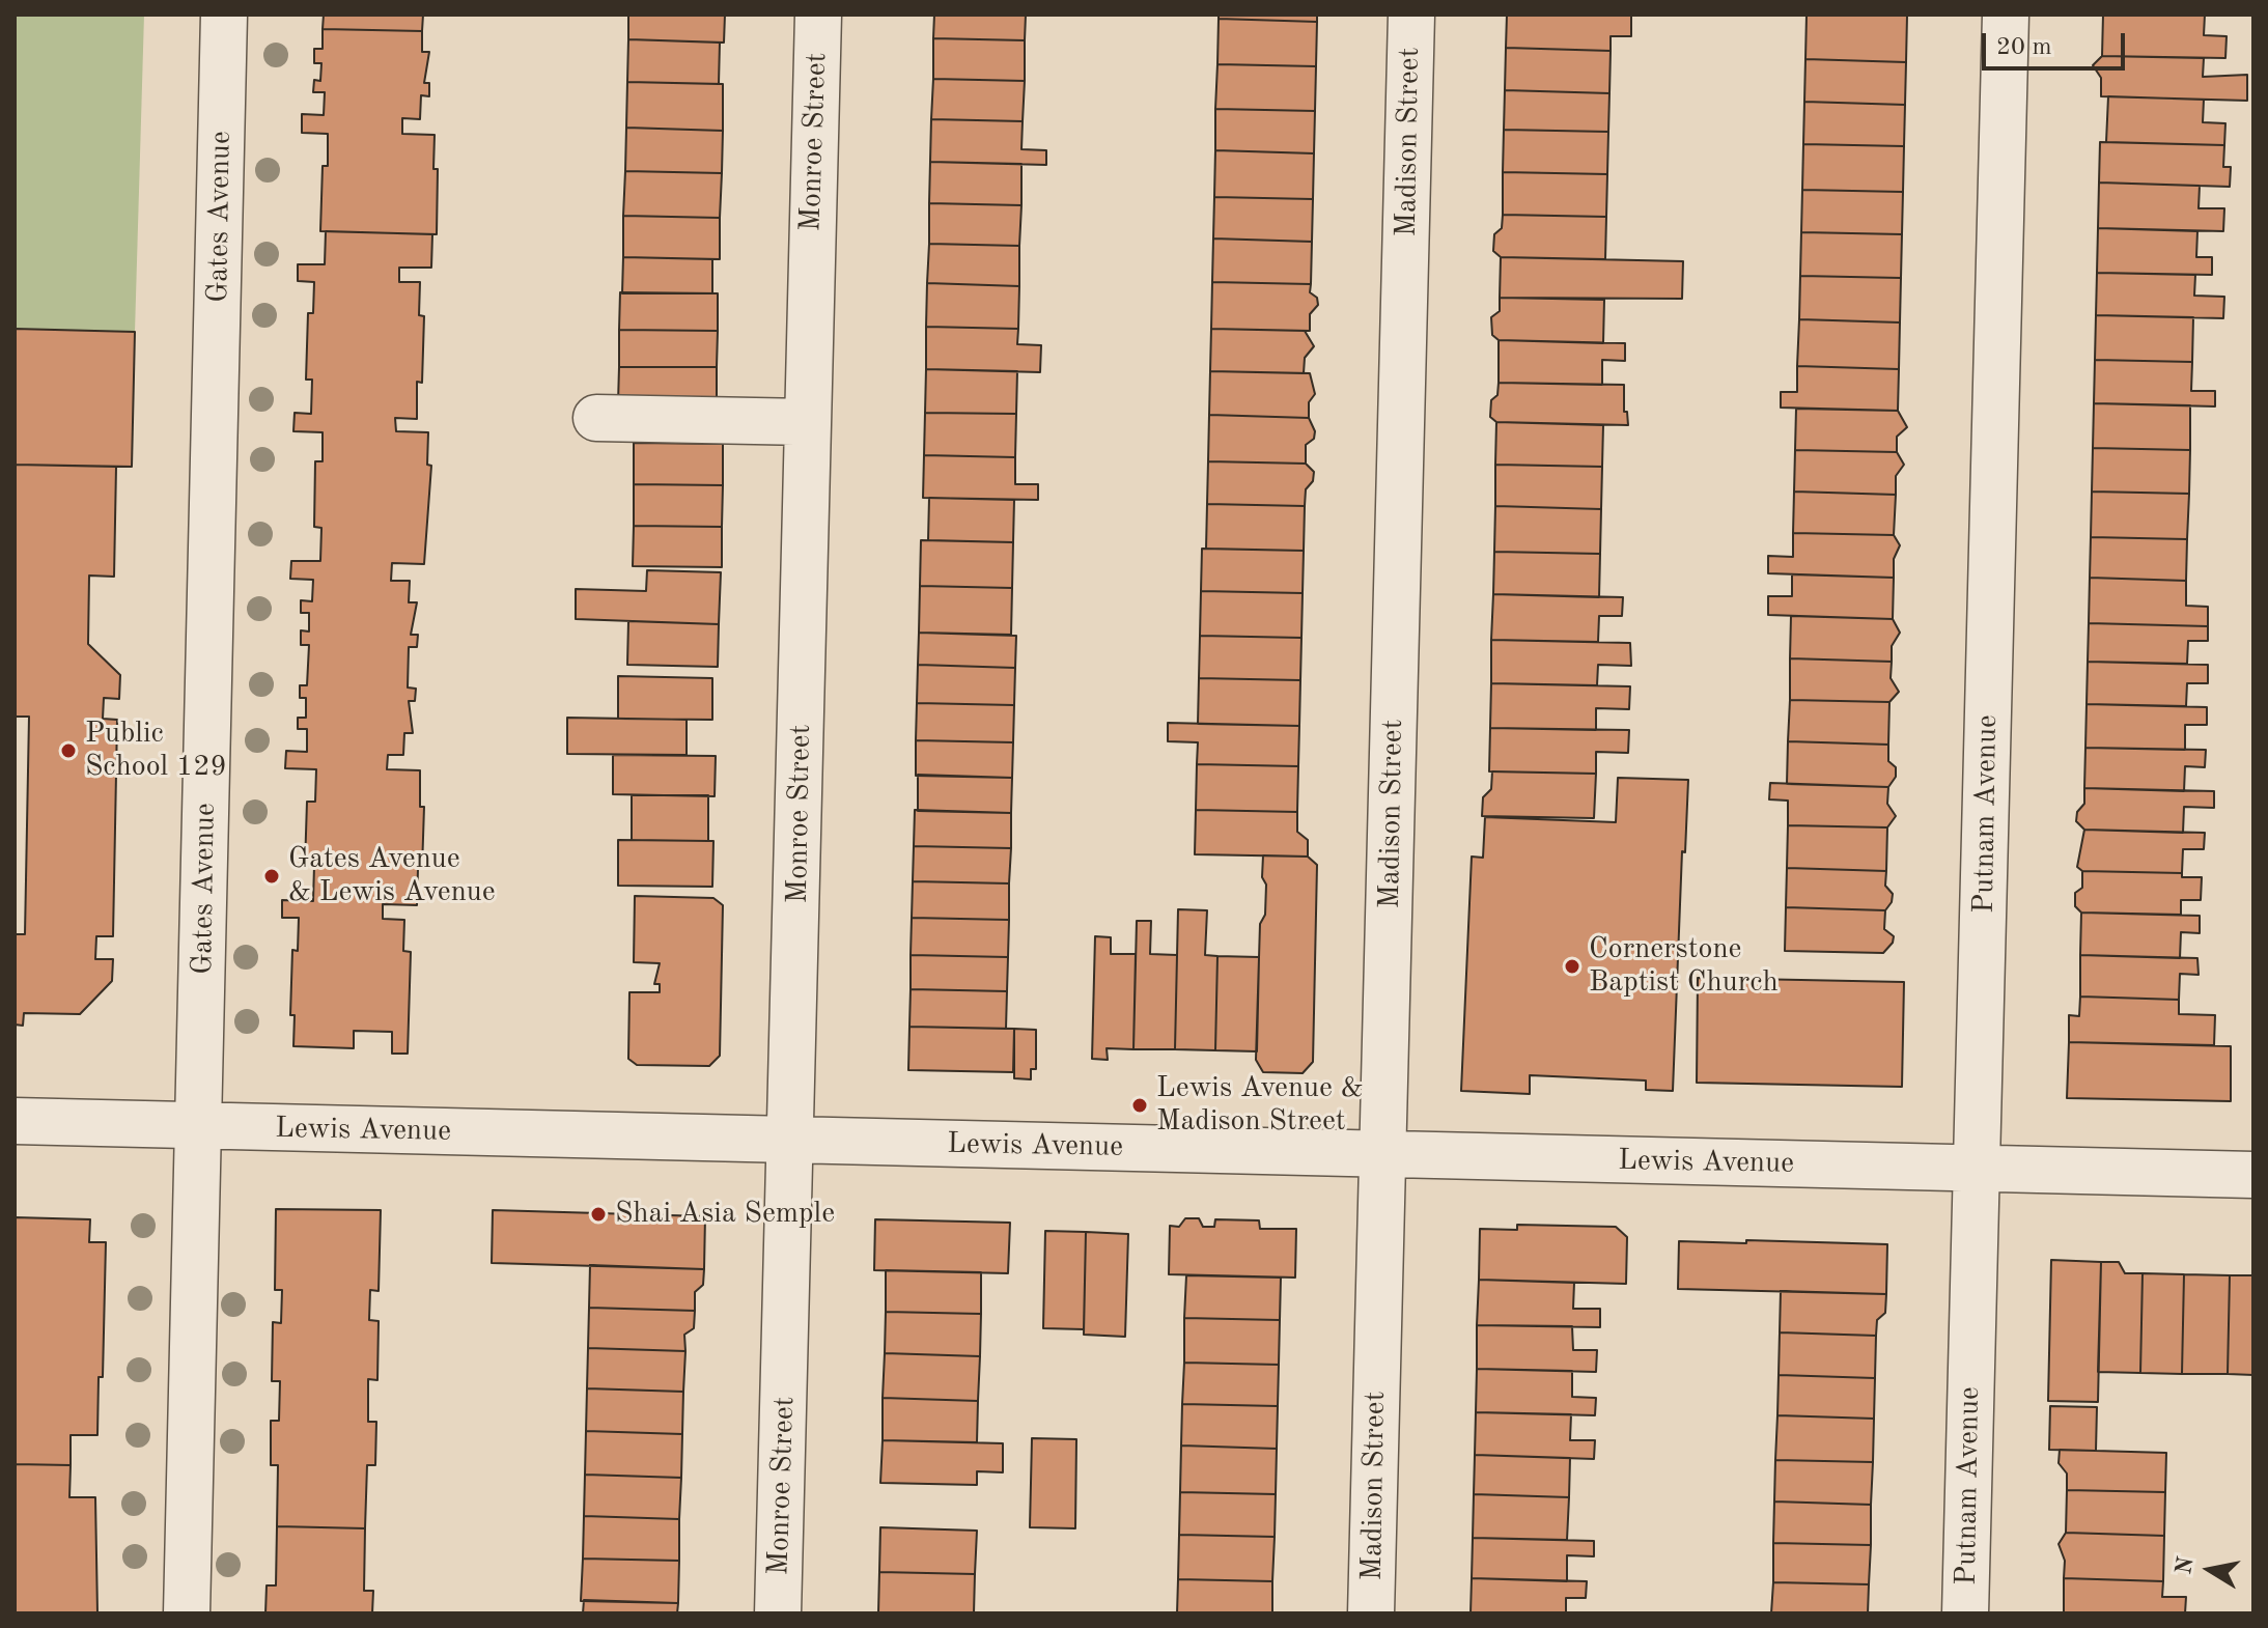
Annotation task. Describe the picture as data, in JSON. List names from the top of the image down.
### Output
{
  "streets": {
    "street": [
      "Monroe Street",
      "Madison Street",
      "Gates Avenue",
      "Putnam Avenue",
      "Lewis Avenue"
    ]
  },
  "crossings": [
    ["Monroe Street", "Lewis Avenue"],
    ["Madison Street", "Lewis Avenue"],
    ["Gates Avenue", "Lewis Avenue"],
    ["Putnam Avenue", "Lewis Avenue"]
  ],
  "places": [
    "Public School 129",
    "Gates Avenue & Lewis Avenue",
    "Cornerstone Baptist Church",
    "Lewis Avenue & Madison Street",
    "Shai Asia Semple"
  ],
  "scale_bar": "20 m",
  "north": "left"
}
